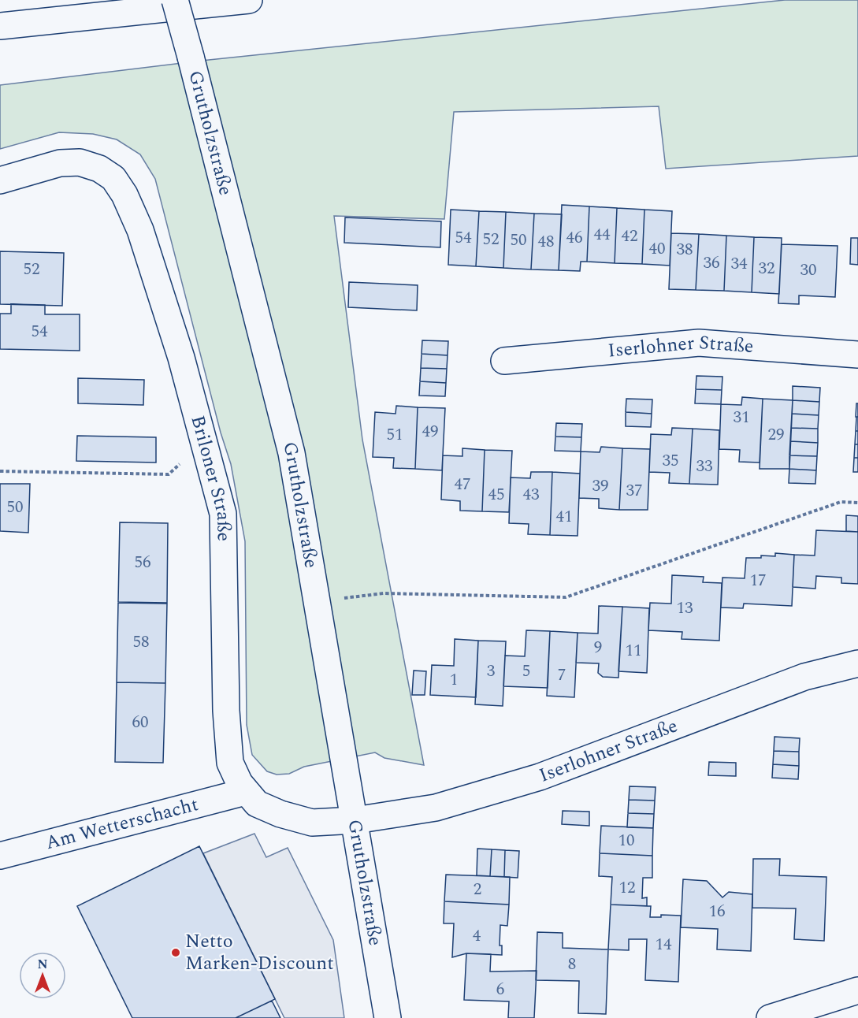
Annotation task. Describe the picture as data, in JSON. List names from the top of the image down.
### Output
{
  "streets": {
    "main road": [
      "Grutholzstraße",
      "Iserlohner Straße",
      "Briloner Straße",
      "Am Wetterschacht"
    ]
  },
  "crossings": [
    ["Grutholzstraße", "Iserlohner Straße"],
    ["Grutholzstraße", "Briloner Straße"],
    ["Iserlohner Straße", "Briloner Straße"],
    ["Briloner Straße", "Am Wetterschacht"]
  ],
  "places": ["Netto Marken-Discount"],
  "house_numbers": [
    "44",
    "42",
    "54",
    "46",
    "52",
    "50",
    "48",
    "40",
    "38",
    "36",
    "34",
    "32",
    "52",
    "30",
    "54",
    "31",
    "49",
    "51",
    "29",
    "35",
    "33",
    "47",
    "39",
    "37",
    "45",
    "43",
    "50",
    "41",
    "56",
    "17",
    "13",
    "58",
    "9",
    "11",
    "3",
    "5",
    "7",
    "1",
    "60",
    "10",
    "12",
    "2",
    "16",
    "4",
    "14",
    "8",
    "6"
  ],
  "north": "top"
}
